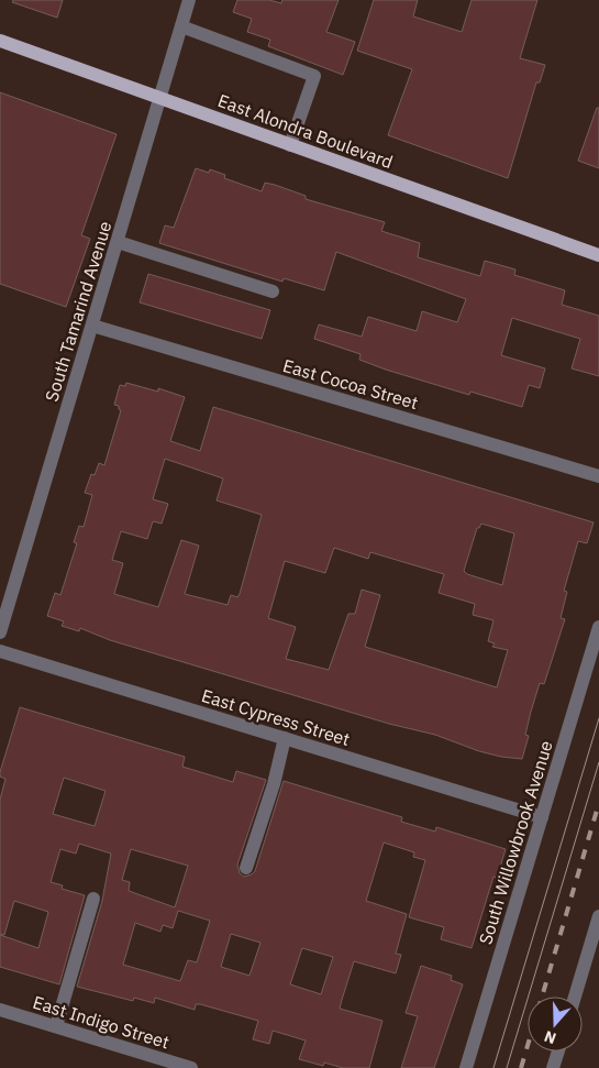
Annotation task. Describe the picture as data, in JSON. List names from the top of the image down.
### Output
{
  "streets": {
    "main road": ["East Alondra Boulevard"],
    "street": [
      "South Tamarind Avenue",
      "East Cocoa Street",
      "East Cypress Street",
      "South Willowbrook Avenue",
      "East Indigo Street"
    ]
  },
  "crossings": [
    ["East Alondra Boulevard", "South Tamarind Avenue"],
    ["South Tamarind Avenue", "East Cocoa Street"],
    ["East Cypress Street", "South Willowbrook Avenue"]
  ],
  "north": "bottom"
}
